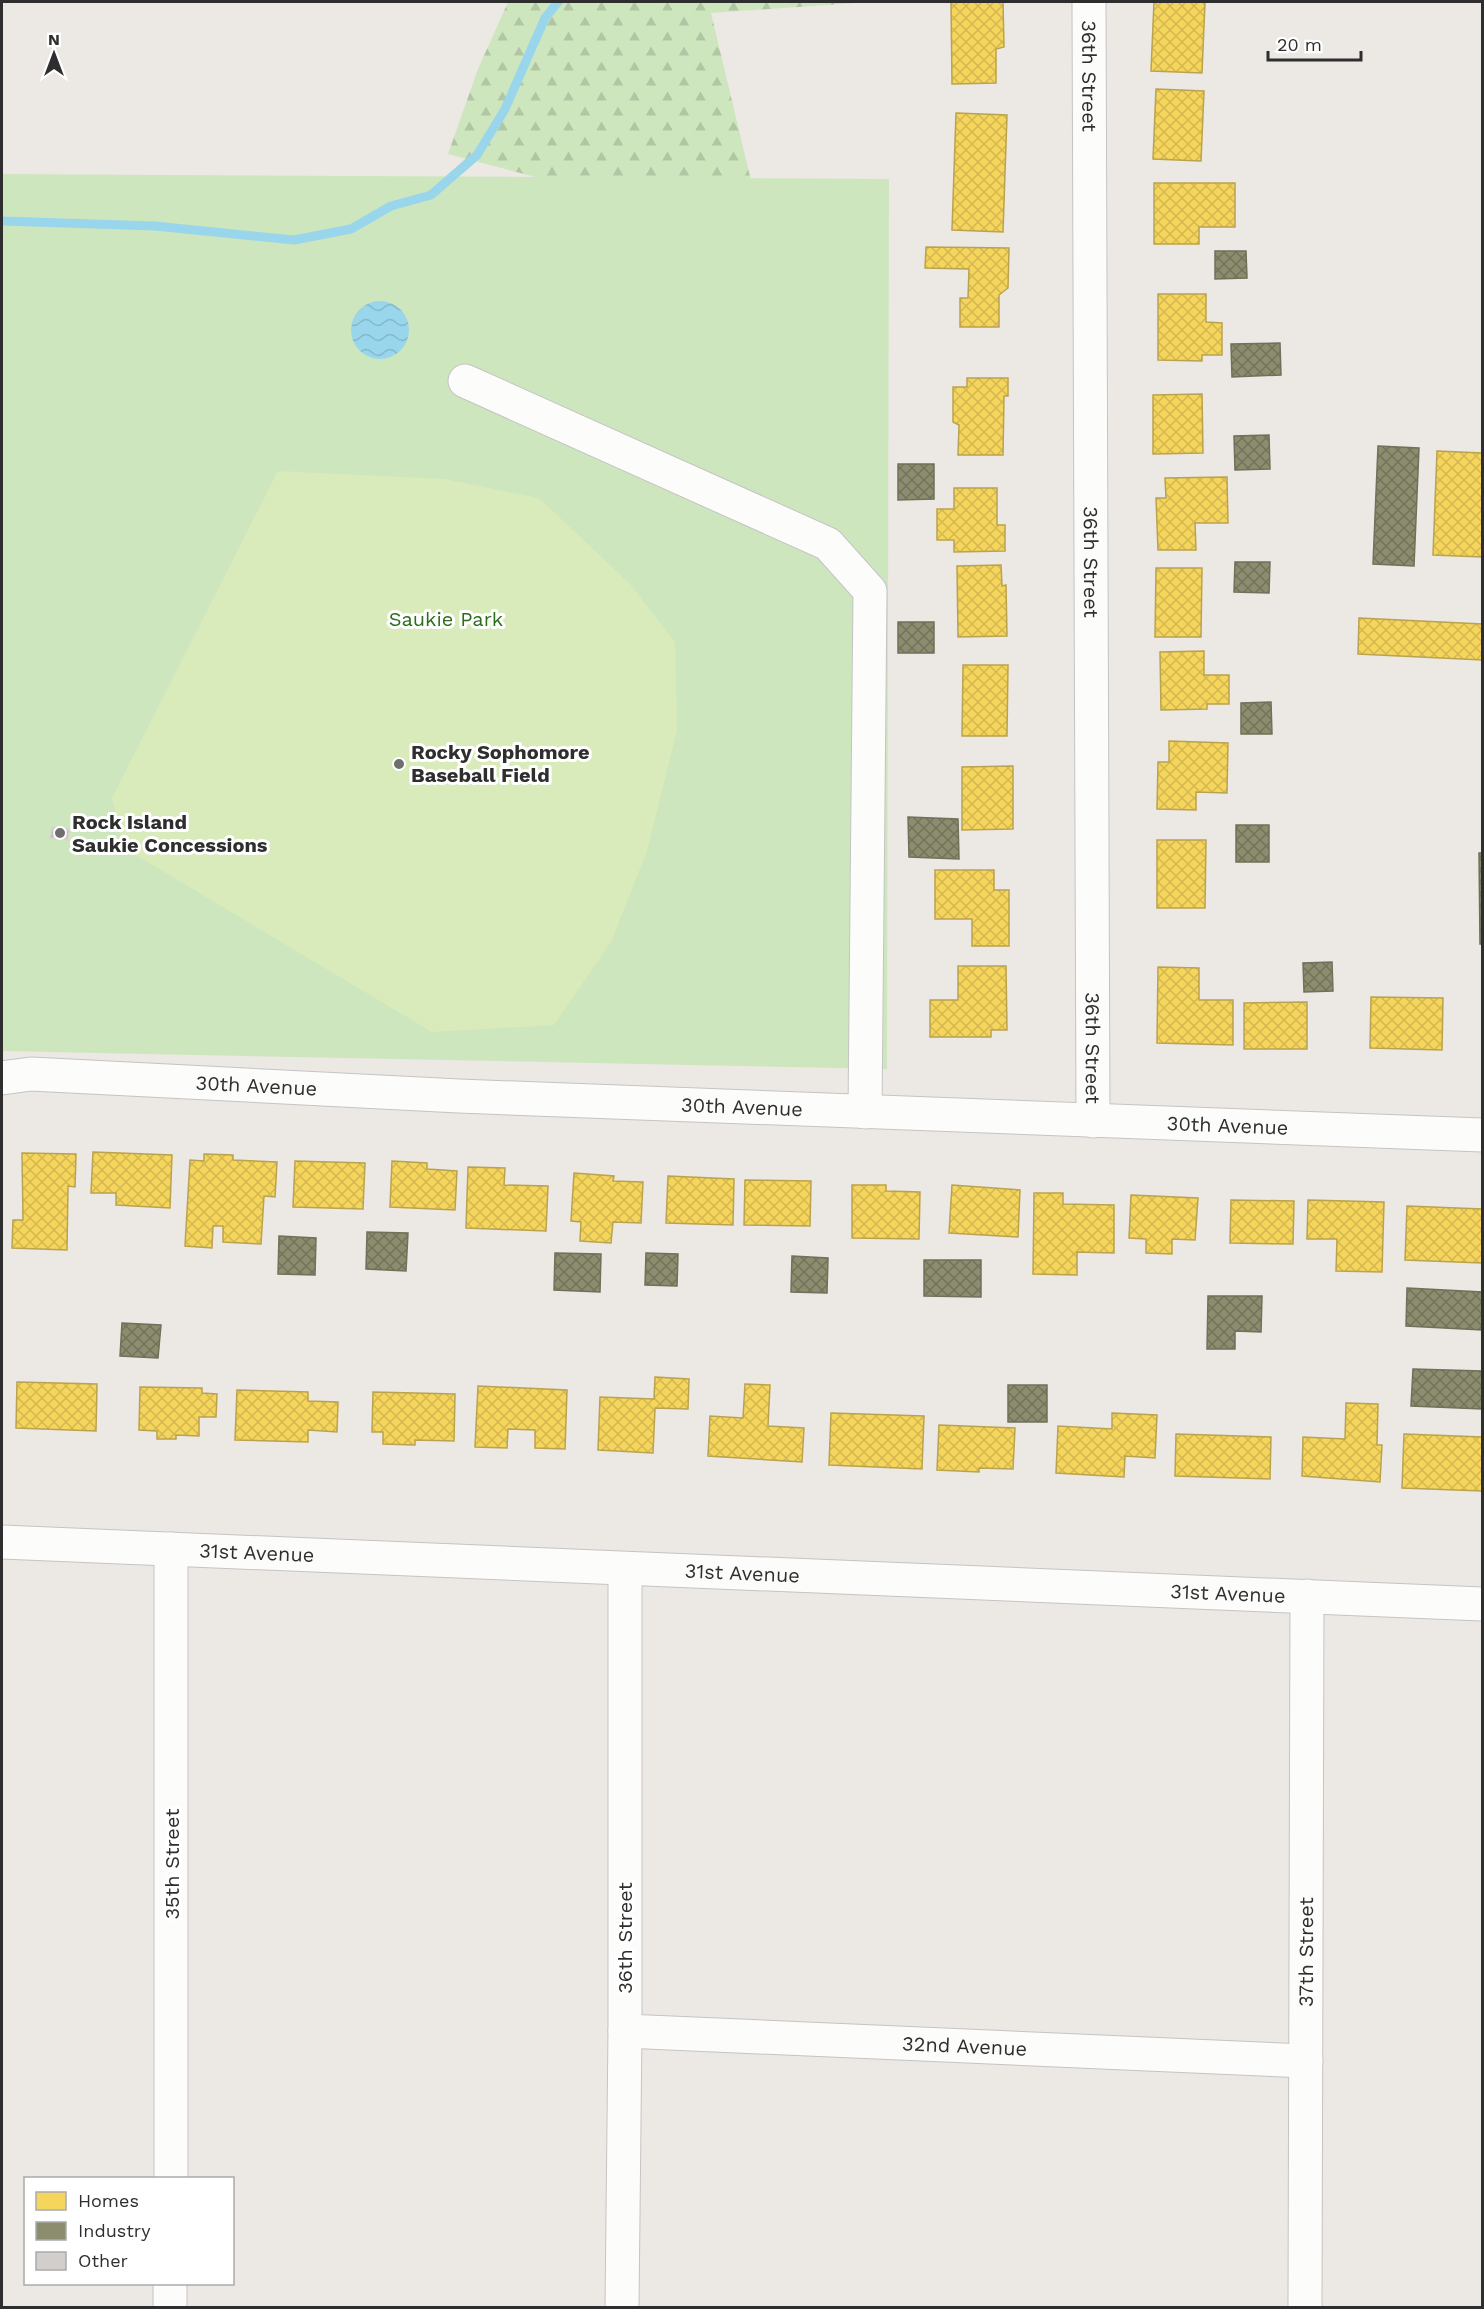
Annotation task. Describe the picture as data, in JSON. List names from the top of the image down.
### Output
{
  "streets": {
    "street": [
      "36th Street",
      "30th Avenue",
      "31st Avenue",
      "35th Street",
      "37th Street",
      "32nd Avenue"
    ]
  },
  "crossings": [
    ["36th Street", "30th Avenue"],
    ["36th Street", "31st Avenue"],
    ["36th Street", "32nd Avenue"],
    ["31st Avenue", "35th Street"],
    ["31st Avenue", "37th Street"],
    ["37th Street", "32nd Avenue"]
  ],
  "parks": ["Saukie Park"],
  "places": ["Rocky Sophomore Baseball Field", "Rock Island Saukie Concessions"],
  "legend": ["Homes", "Industry", "Other"],
  "scale_bar": "20 m",
  "north": "top"
}
